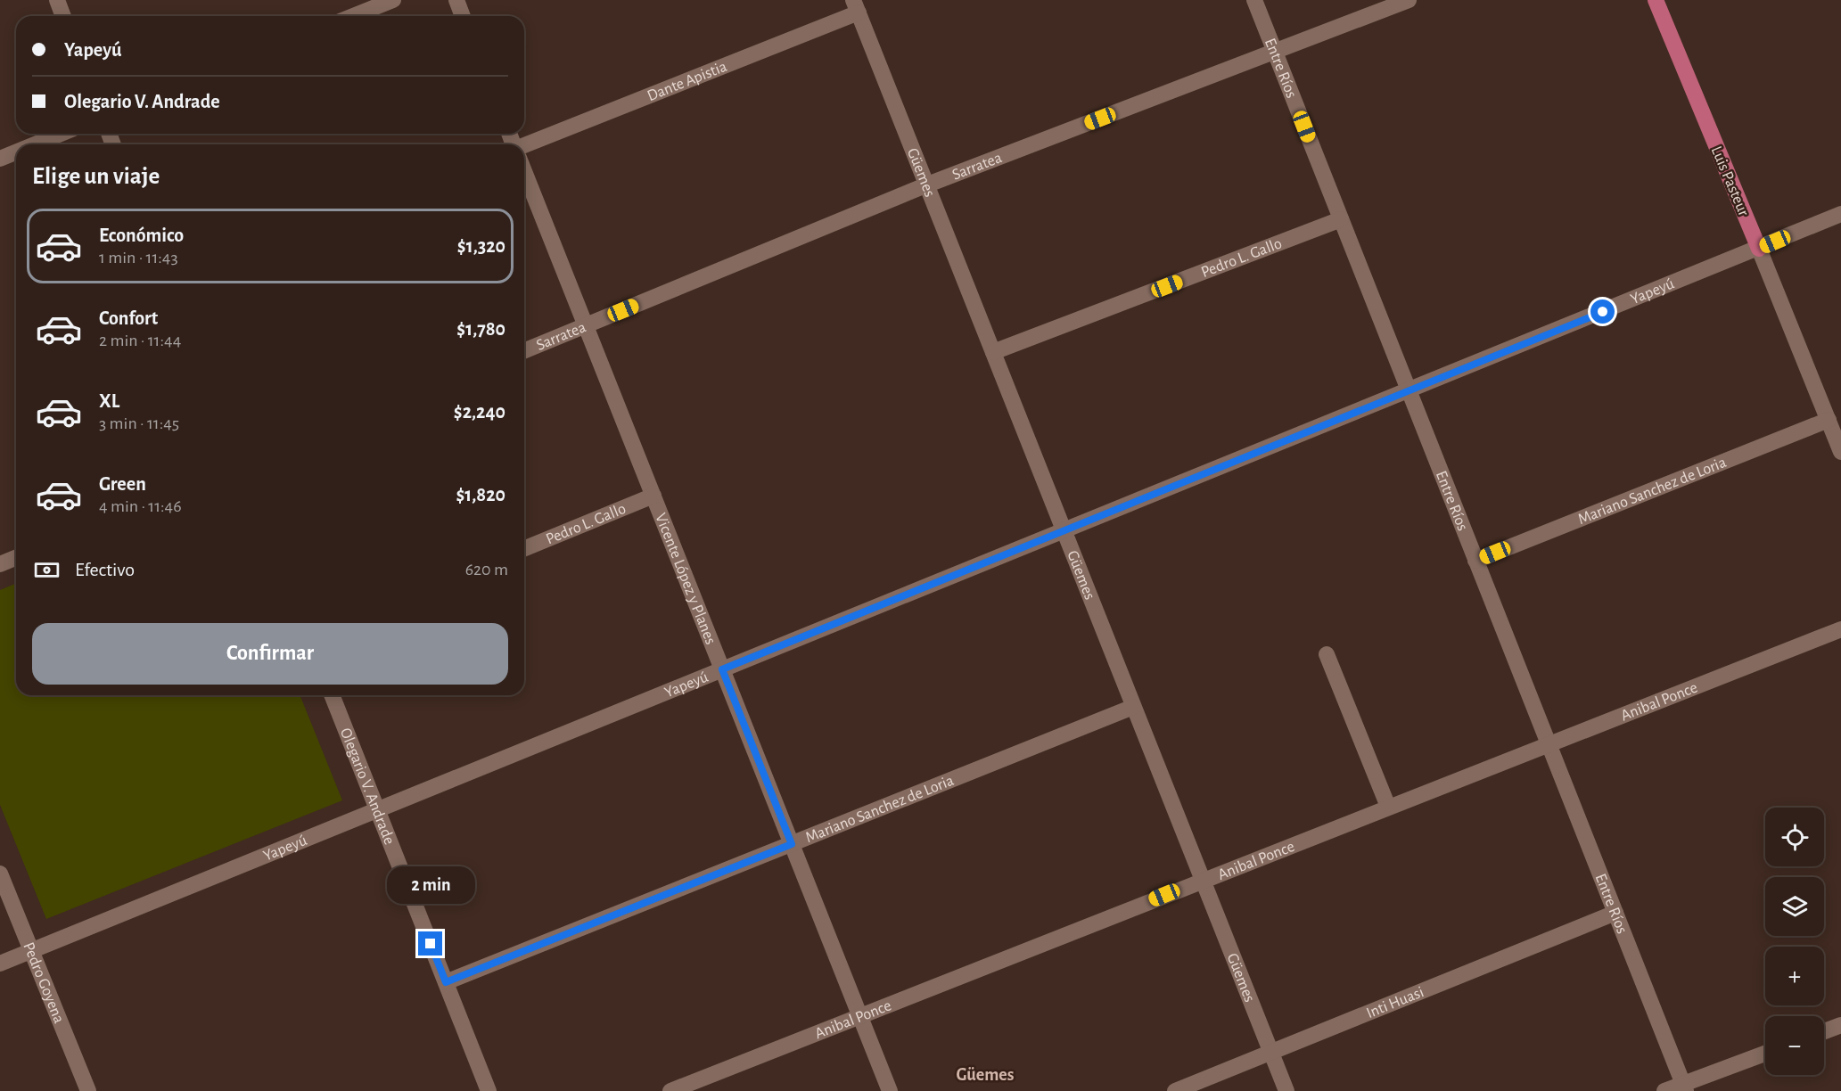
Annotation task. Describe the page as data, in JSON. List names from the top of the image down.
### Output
{
  "streets": {
    "main road": ["Luis Pasteur"],
    "street": [
      "Entre Ríos",
      "Dante Apistia",
      "Sarratea",
      "Güemes",
      "Pedro L. Gallo",
      "Yapeyú",
      "Mariano Sanchez de Loria",
      "Vicente López y Planes",
      "Anibal Ponce",
      "Olegario V. Andrade",
      "Pedro Goyena",
      "Inti Huasi"
    ]
  },
  "crossings": [
    ["Entre Ríos", "Sarratea"],
    ["Entre Ríos", "Pedro L. Gallo"],
    ["Entre Ríos", "Yapeyú"],
    ["Entre Ríos", "Mariano Sanchez de Loria"],
    ["Entre Ríos", "Anibal Ponce"],
    ["Entre Ríos", "Inti Huasi"],
    ["Dante Apistia", "Güemes"],
    ["Sarratea", "Güemes"],
    ["Sarratea", "Vicente López y Planes"],
    ["Güemes", "Pedro L. Gallo"],
    ["Güemes", "Yapeyú"],
    ["Güemes", "Mariano Sanchez de Loria"],
    ["Güemes", "Anibal Ponce"],
    ["Güemes", "Inti Huasi"],
    ["Luis Pasteur", "Yapeyú"],
    ["Luis Pasteur", "Mariano Sanchez de Loria"],
    ["Pedro L. Gallo", "Vicente López y Planes"],
    ["Yapeyú", "Vicente López y Planes"],
    ["Yapeyú", "Olegario V. Andrade"],
    ["Yapeyú", "Pedro Goyena"],
    ["Mariano Sanchez de Loria", "Vicente López y Planes"],
    ["Mariano Sanchez de Loria", "Olegario V. Andrade"],
    ["Vicente López y Planes", "Anibal Ponce"]
  ],
  "districts": ["Güemes"],
  "page": {
    "banner": ["Yapeyú", "Olegario V. Andrade"],
    "heading": "Elige un viaje",
    "list": [
      {
        "name": "Económico",
        "note": "1 min · 11:43",
        "value": "$1,320"
      },
      {
        "name": "Confort",
        "note": "2 min · 11:44",
        "value": "$1,780"
      },
      {
        "name": "XL",
        "note": "3 min · 11:45",
        "value": "$2,240"
      },
      {
        "name": "Green",
        "note": "4 min · 11:46",
        "value": "$1,820"
      }
    ],
    "pay": ["Efectivo", "620 m"],
    "buttons": "Confirmar",
    "map_buttons": ["+", "−"],
    "bubble": "2 min"
  }
}
